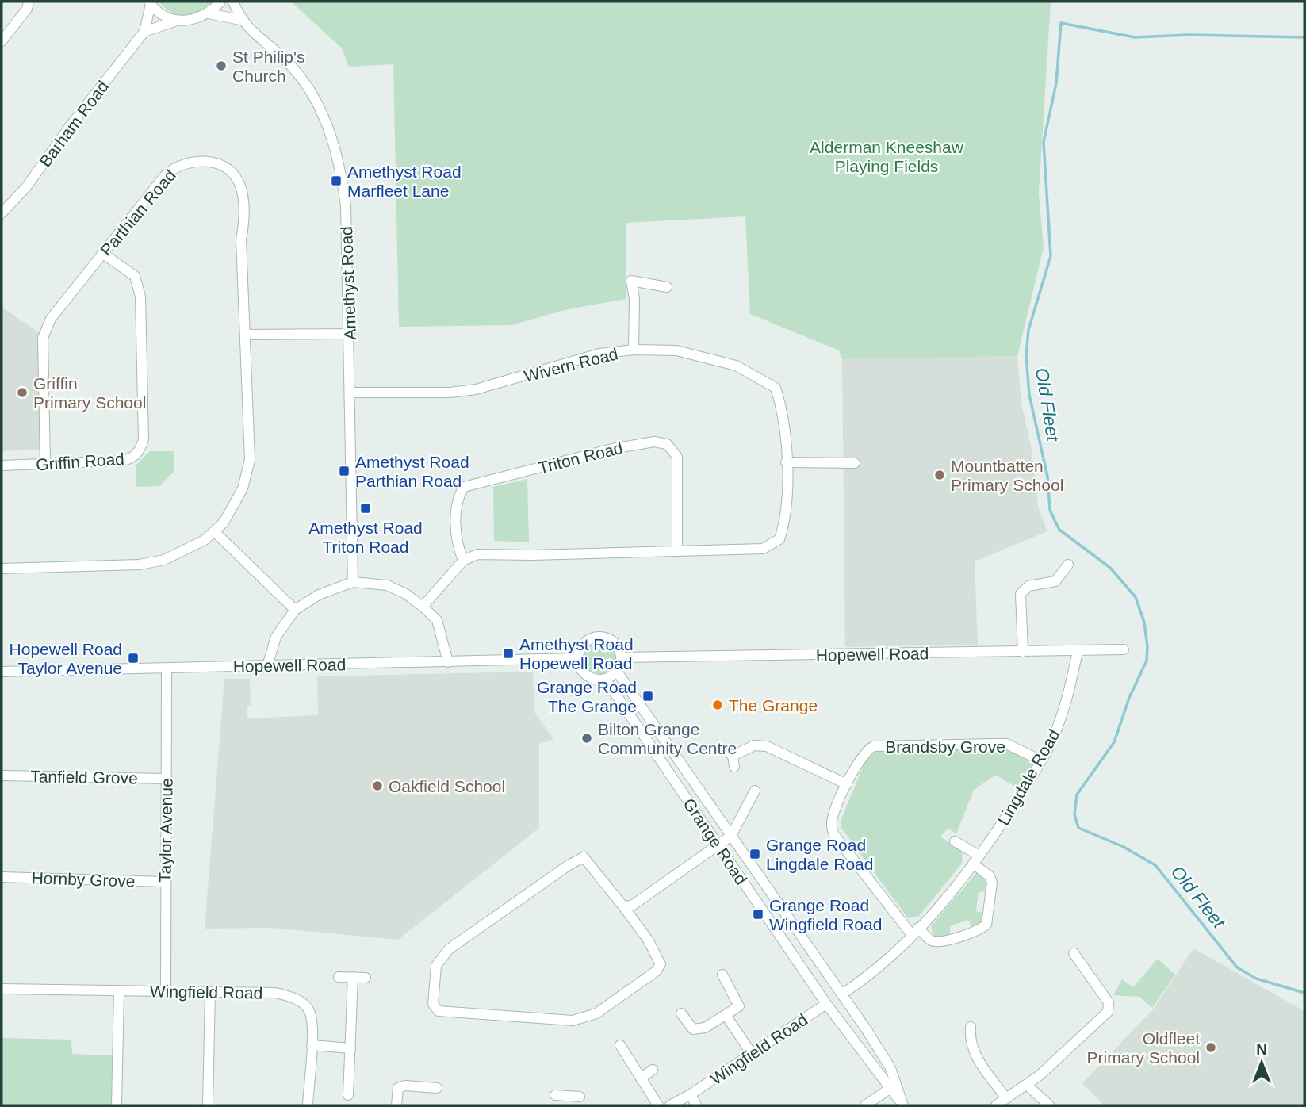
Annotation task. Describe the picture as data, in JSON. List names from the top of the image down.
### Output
{
  "streets": {
    "street": [
      "Barham Road",
      "Parthian Road",
      "Amethyst Road",
      "Wivern Road",
      "Triton Road",
      "Griffin Road",
      "Hopewell Road",
      "Brandsby Grove",
      "Tanfield Grove",
      "Lingdale Road",
      "Taylor Avenue",
      "Grange Road",
      "Hornby Grove",
      "Wingfield Road"
    ]
  },
  "crossings": [
    ["Parthian Road", "Griffin Road"],
    ["Amethyst Road", "Wivern Road"],
    ["Wivern Road", "Triton Road"],
    ["Hopewell Road", "Lingdale Road"],
    ["Hopewell Road", "Taylor Avenue"],
    ["Hopewell Road", "Grange Road"],
    ["Brandsby Grove", "Lingdale Road"],
    ["Tanfield Grove", "Taylor Avenue"],
    ["Lingdale Road", "Grange Road"],
    ["Taylor Avenue", "Hornby Grove"],
    ["Taylor Avenue", "Wingfield Road"],
    ["Grange Road", "Wingfield Road"]
  ],
  "water": ["Old Fleet"],
  "parks": ["Alderman Kneeshaw Playing Fields"],
  "places": {
    "other": [
      "St Philip's Church",
      "Griffin Primary School",
      "Mountbatten Primary School",
      "The Grange",
      "Bilton Grange Community Centre",
      "Oakfield School",
      "Oldfleet Primary School"
    ],
    "transit": [
      "Amethyst Road Marfleet Lane",
      "Amethyst Road Parthian Road",
      "Amethyst Road Triton Road",
      "Amethyst Road Hopewell Road",
      "Hopewell Road Taylor Avenue",
      "Grange Road The Grange",
      "Grange Road Lingdale Road",
      "Grange Road Wingfield Road"
    ]
  },
  "north": "top"
}
